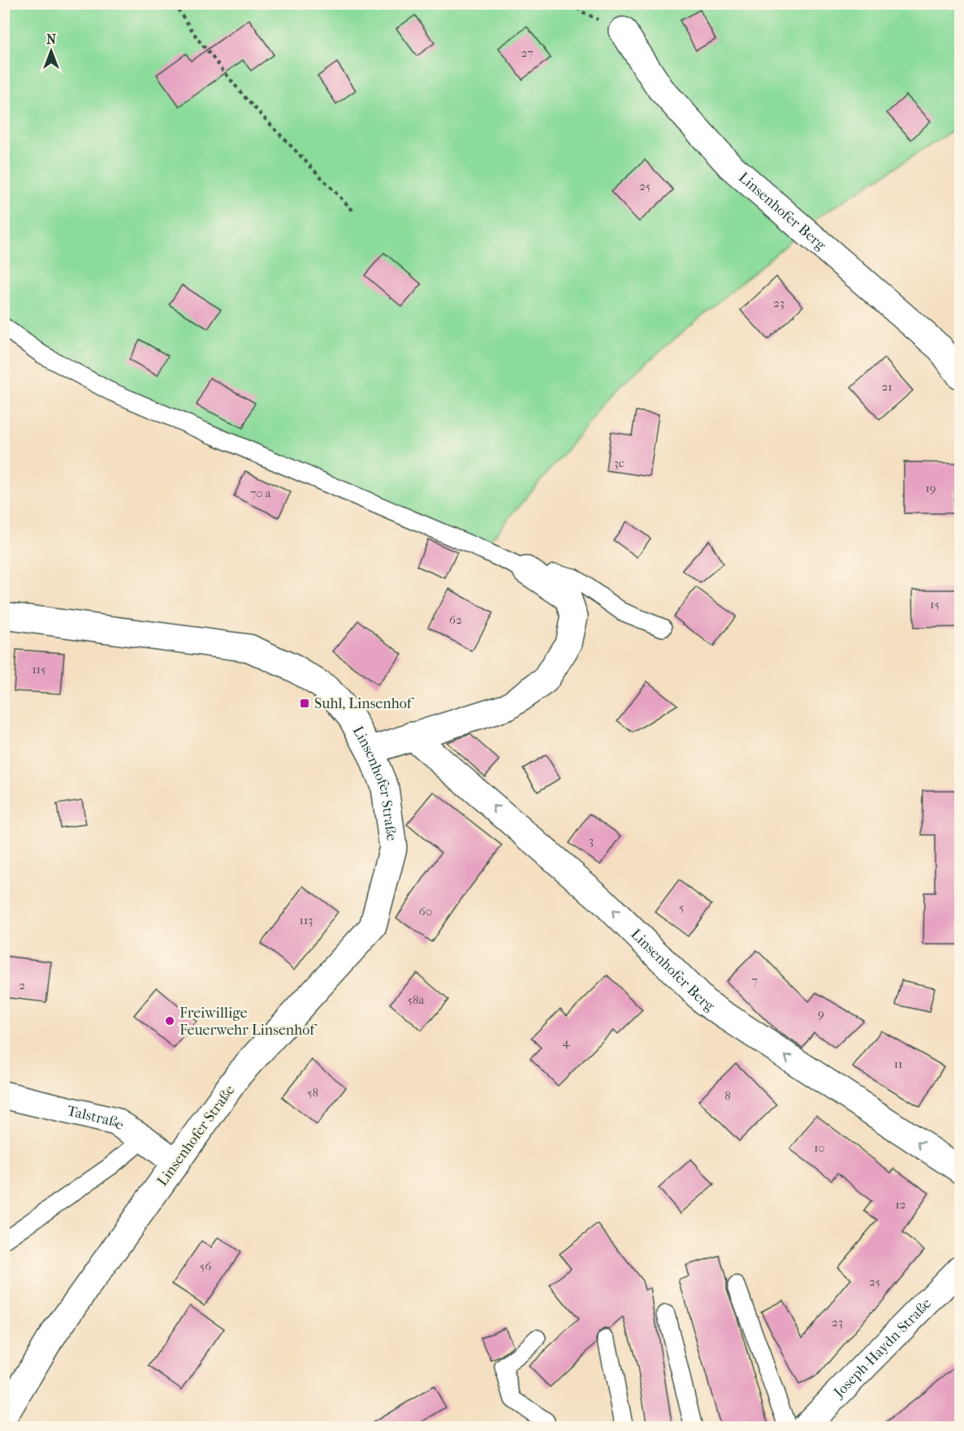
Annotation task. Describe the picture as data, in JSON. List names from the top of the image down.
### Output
{
  "streets": {
    "street": [
      "Linsenhofer Berg",
      "Linsenhofer Straße",
      "Talstraße",
      "Joseph-Haydn-Straße"
    ]
  },
  "crossings": [
    ["Linsenhofer Straße", "Talstraße"]
  ],
  "one_way": ["Linsenhofer Berg"],
  "places": {
    "transit": ["Suhl, Linsenhof"],
    "other": ["Freiwillige Feuerwehr Linsenhof"]
  },
  "house_numbers": [
    "27",
    "25",
    "23",
    "21",
    "3c",
    "19",
    "70 a",
    "15",
    "62",
    "115",
    "3",
    "5",
    "60",
    "113",
    "7",
    "2",
    "58a",
    "9",
    "4",
    "11",
    "58",
    "8",
    "10",
    "12",
    "56",
    "25",
    "23"
  ],
  "north": "top"
}
